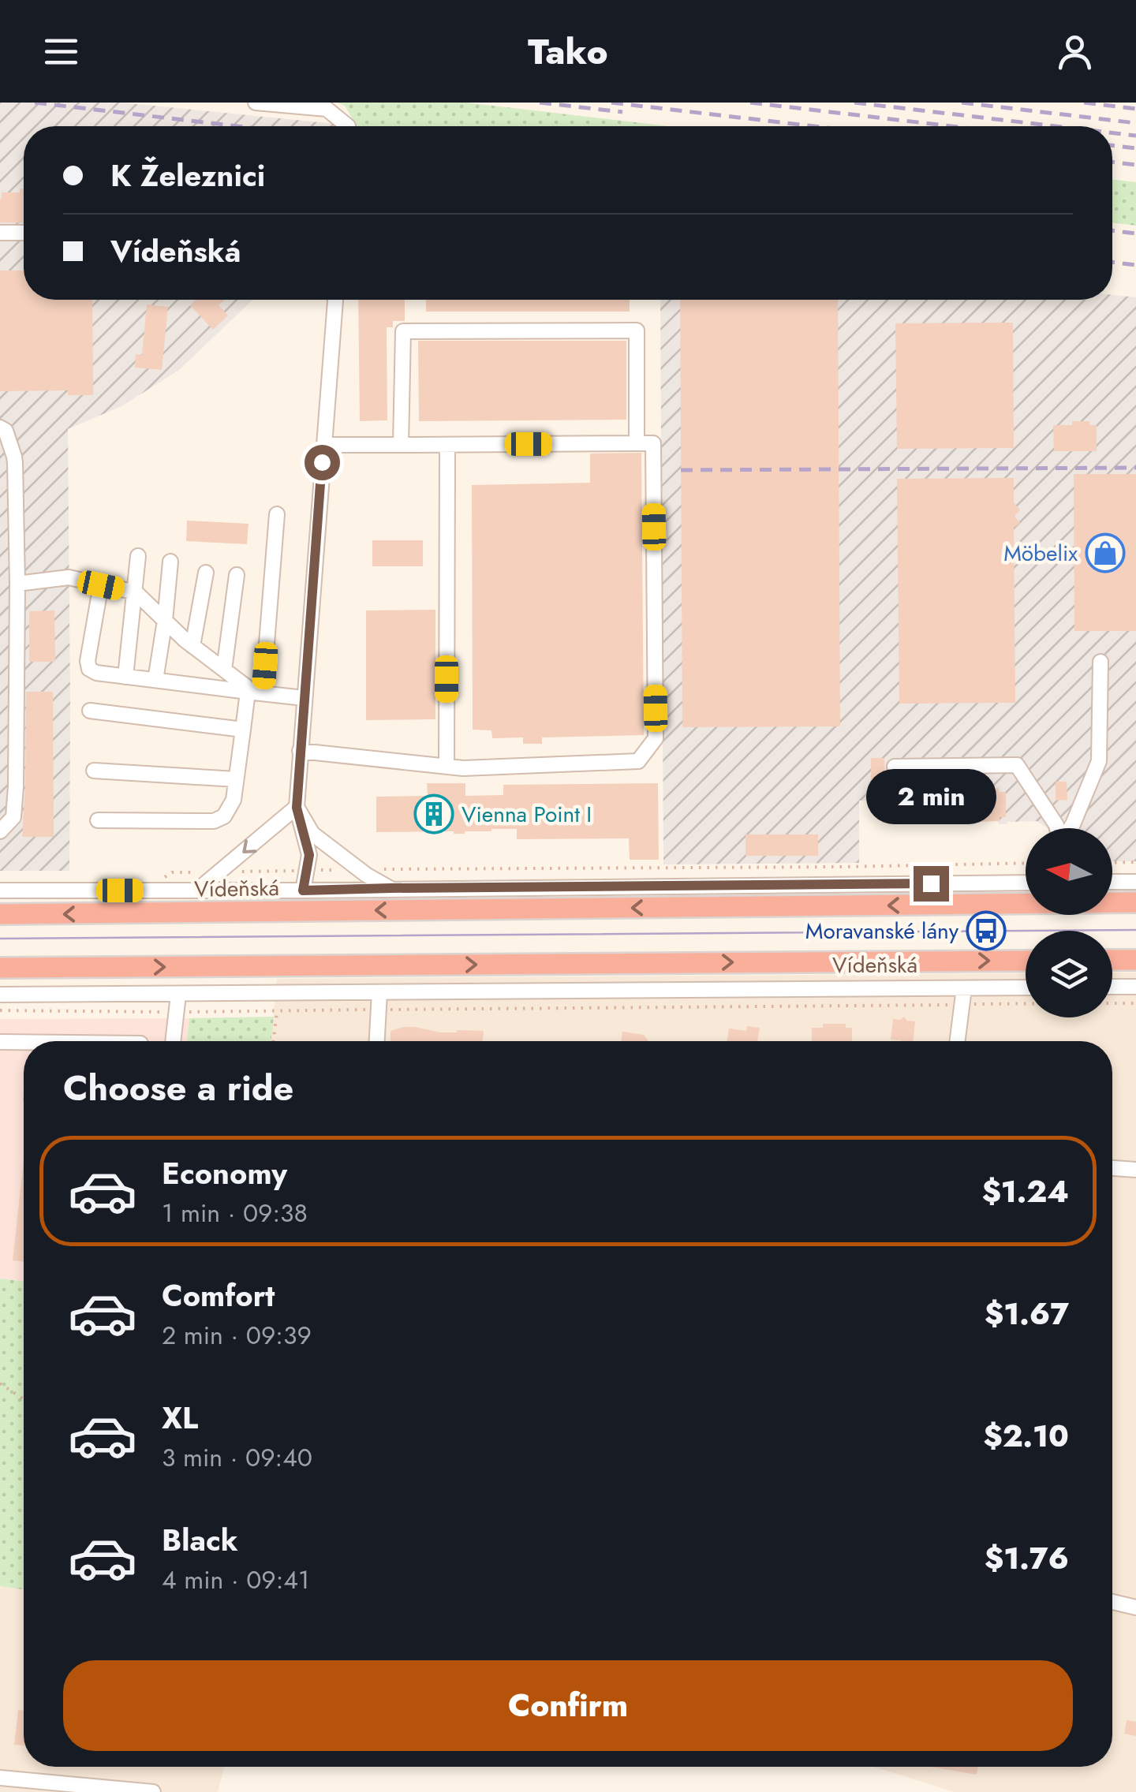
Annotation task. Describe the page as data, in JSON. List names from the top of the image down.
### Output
{
  "streets": {
    "highway": ["Vídeňská"]
  },
  "places": {
    "shop": ["Möbelix"],
    "building": ["Vienna Point I"],
    "bus stop": ["Moravanské lány"]
  },
  "north": "left",
  "page": {
    "header": "Tako",
    "banner": ["K Železnici", "Vídeňská"],
    "bubble": "2 min",
    "heading": "Choose a ride",
    "list": [
      {
        "name": "Economy",
        "note": "1 min · 09:38",
        "value": "$1.24"
      },
      {
        "name": "Comfort",
        "note": "2 min · 09:39",
        "value": "$1.67"
      },
      {
        "name": "XL",
        "note": "3 min · 09:40",
        "value": "$2.10"
      },
      {
        "name": "Black",
        "note": "4 min · 09:41",
        "value": "$1.76"
      }
    ],
    "buttons": "Confirm"
  }
}
